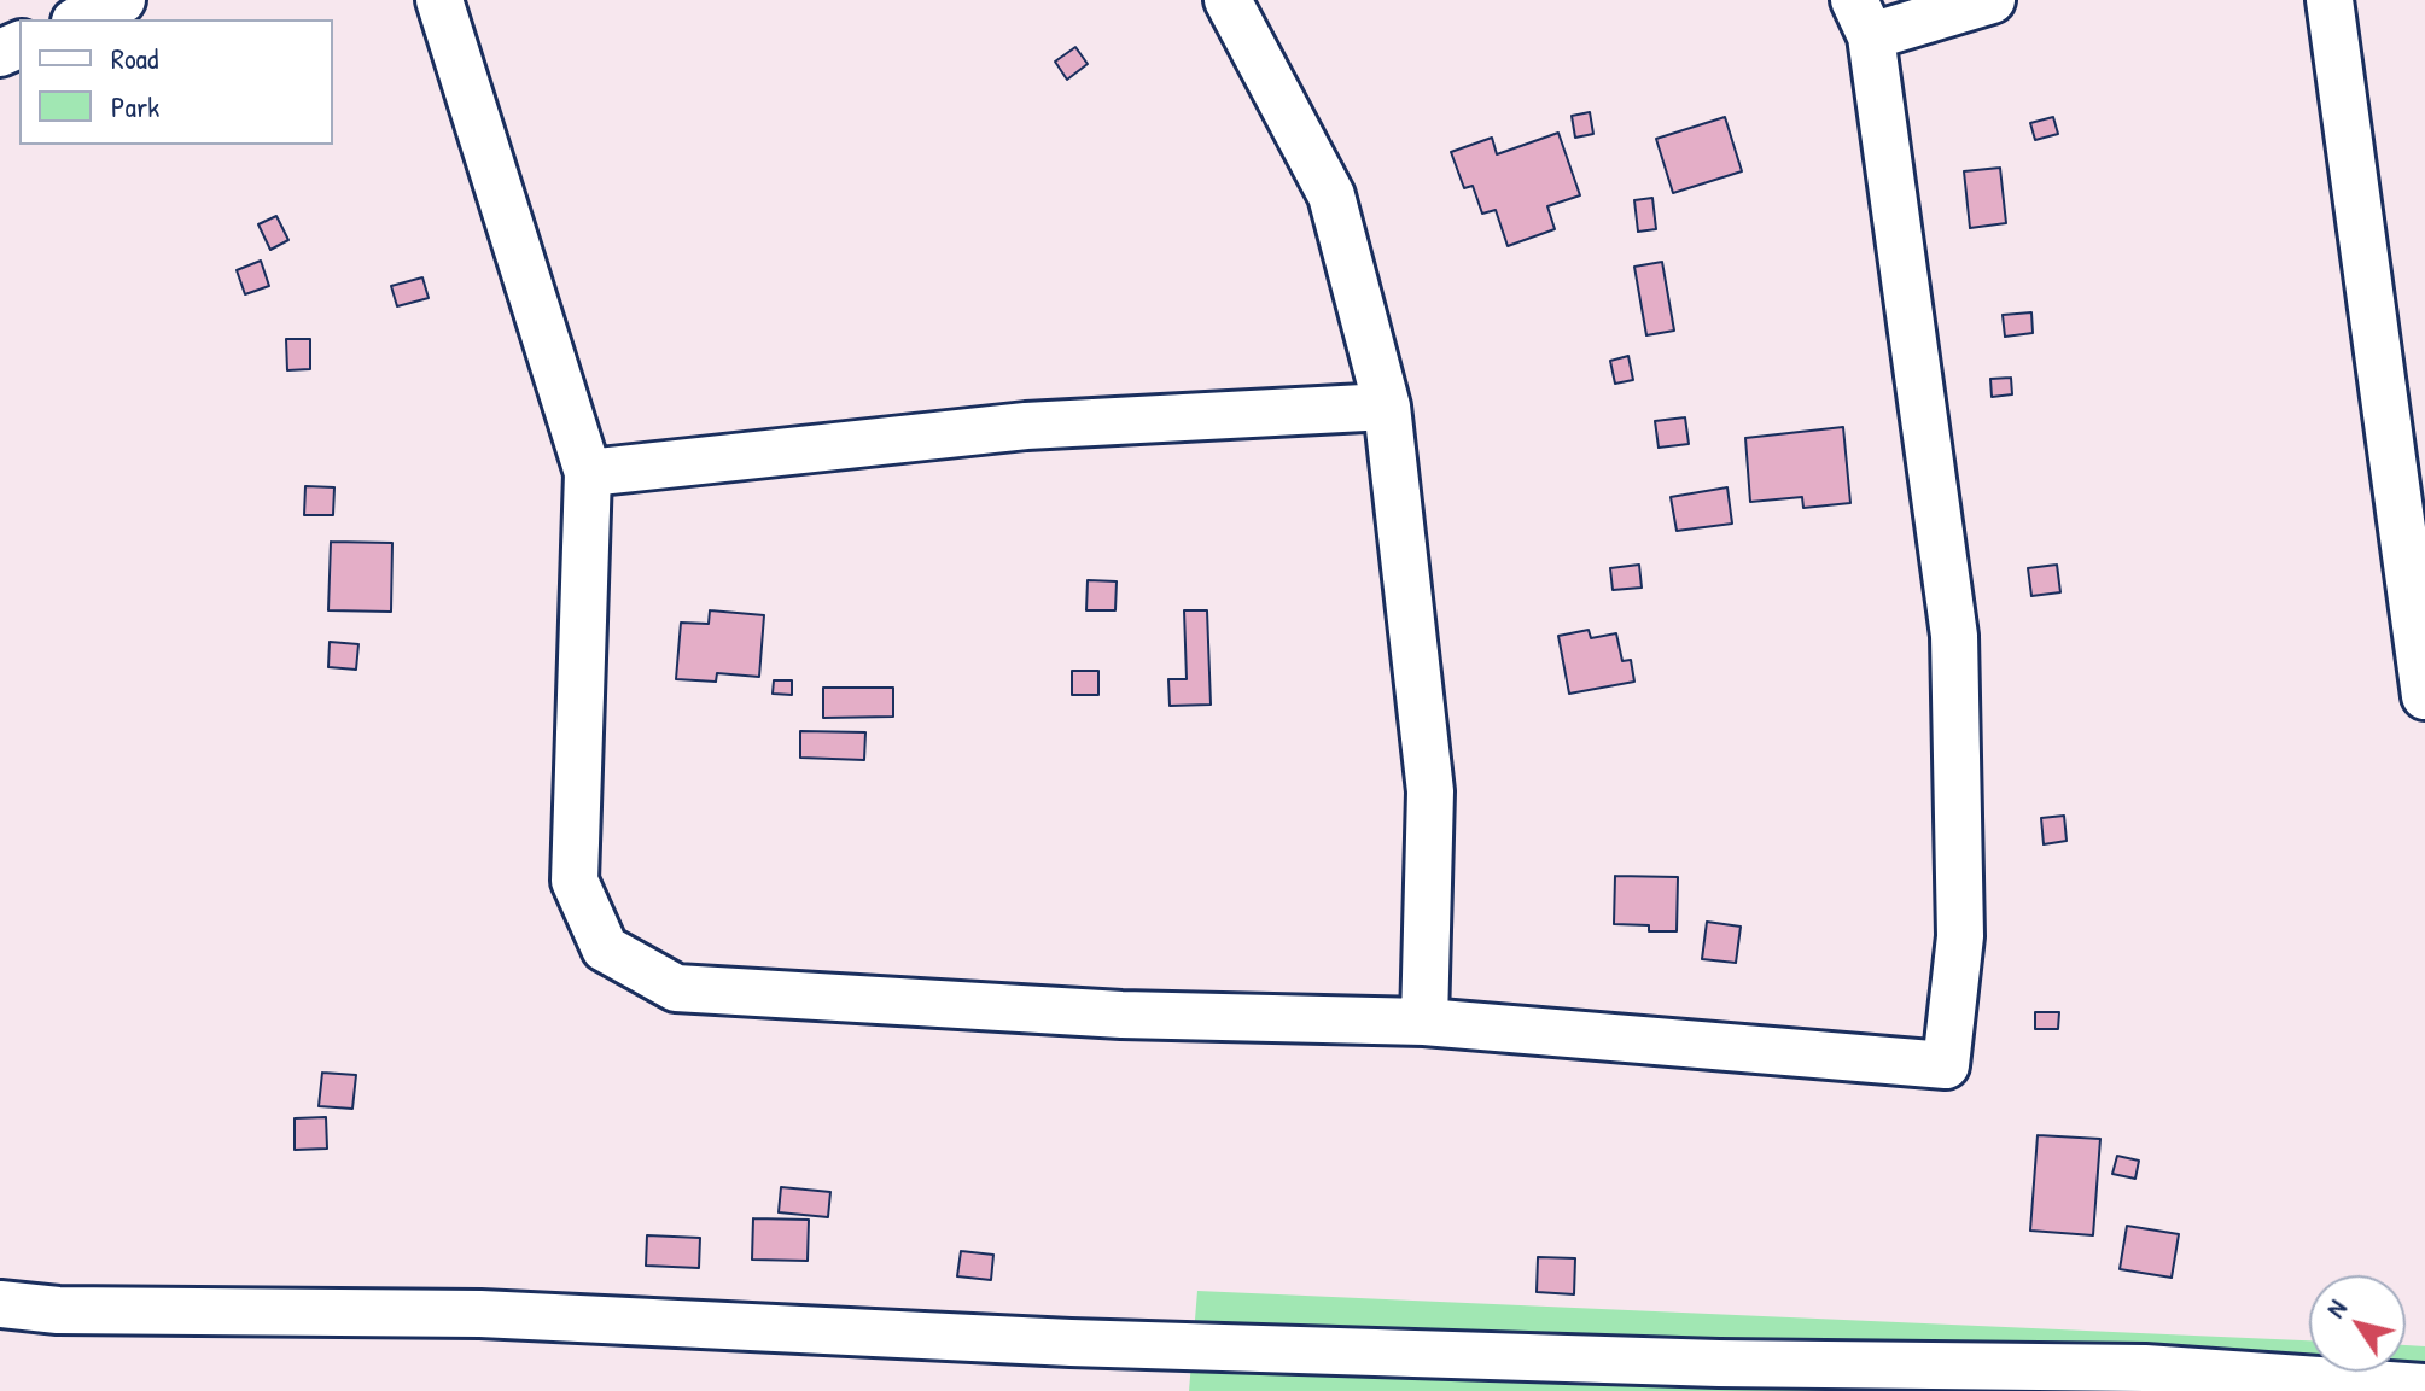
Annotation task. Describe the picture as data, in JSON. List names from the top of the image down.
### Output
{
  "legend": ["Road", "Park"],
  "north": "top left"
}
